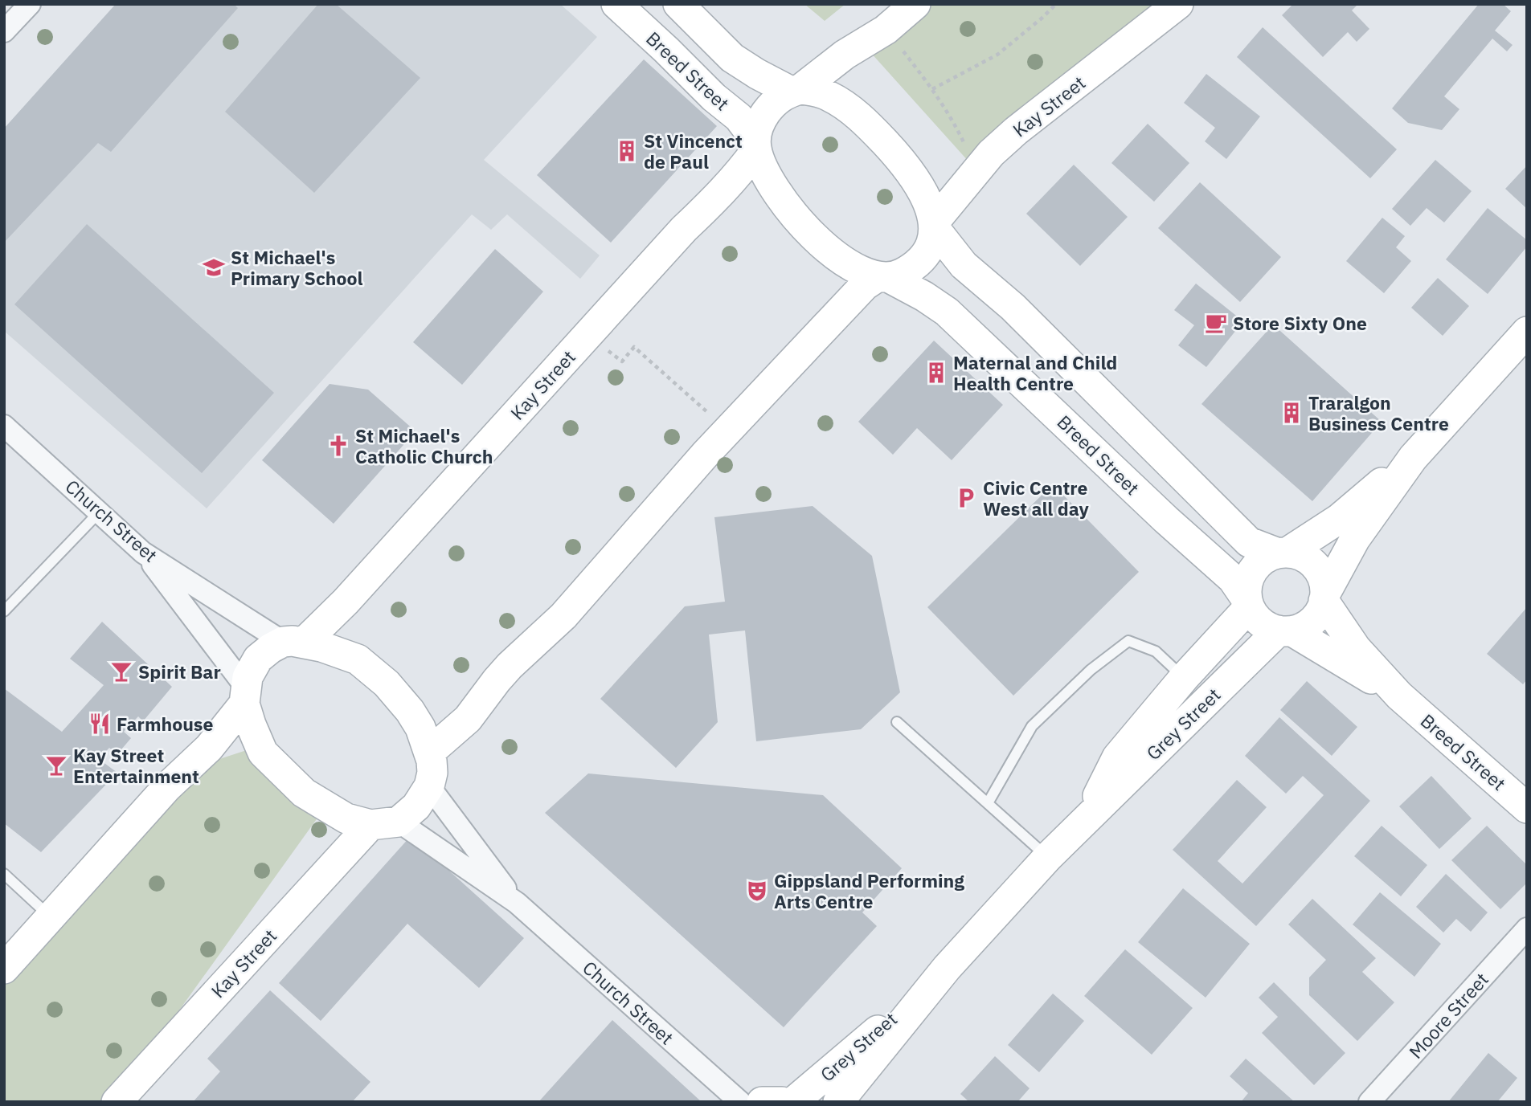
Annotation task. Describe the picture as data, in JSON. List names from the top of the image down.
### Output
{
  "streets": {
    "street": [
      "Breed Street",
      "Kay Street",
      "Church Street",
      "Grey Street",
      "Moore Street"
    ]
  },
  "crossings": [
    ["Breed Street", "Kay Street"],
    ["Breed Street", "Grey Street"],
    ["Kay Street", "Church Street"]
  ],
  "places": {
    "building": ["St Vincenct de Paul", "Maternal and Child Health Centre", "Traralgon Business Centre"],
    "school or university": ["St Michael's Primary School"],
    "cafe": ["Store Sixty One"],
    "church": ["St Michael's Catholic Church"],
    "parking": ["Civic Centre West all day"],
    "bar": ["Spirit Bar", "Kay Street Entertainment"],
    "restaurant": ["Farmhouse"],
    "theatre": ["Gippsland Performing Arts Centre"]
  }
}
